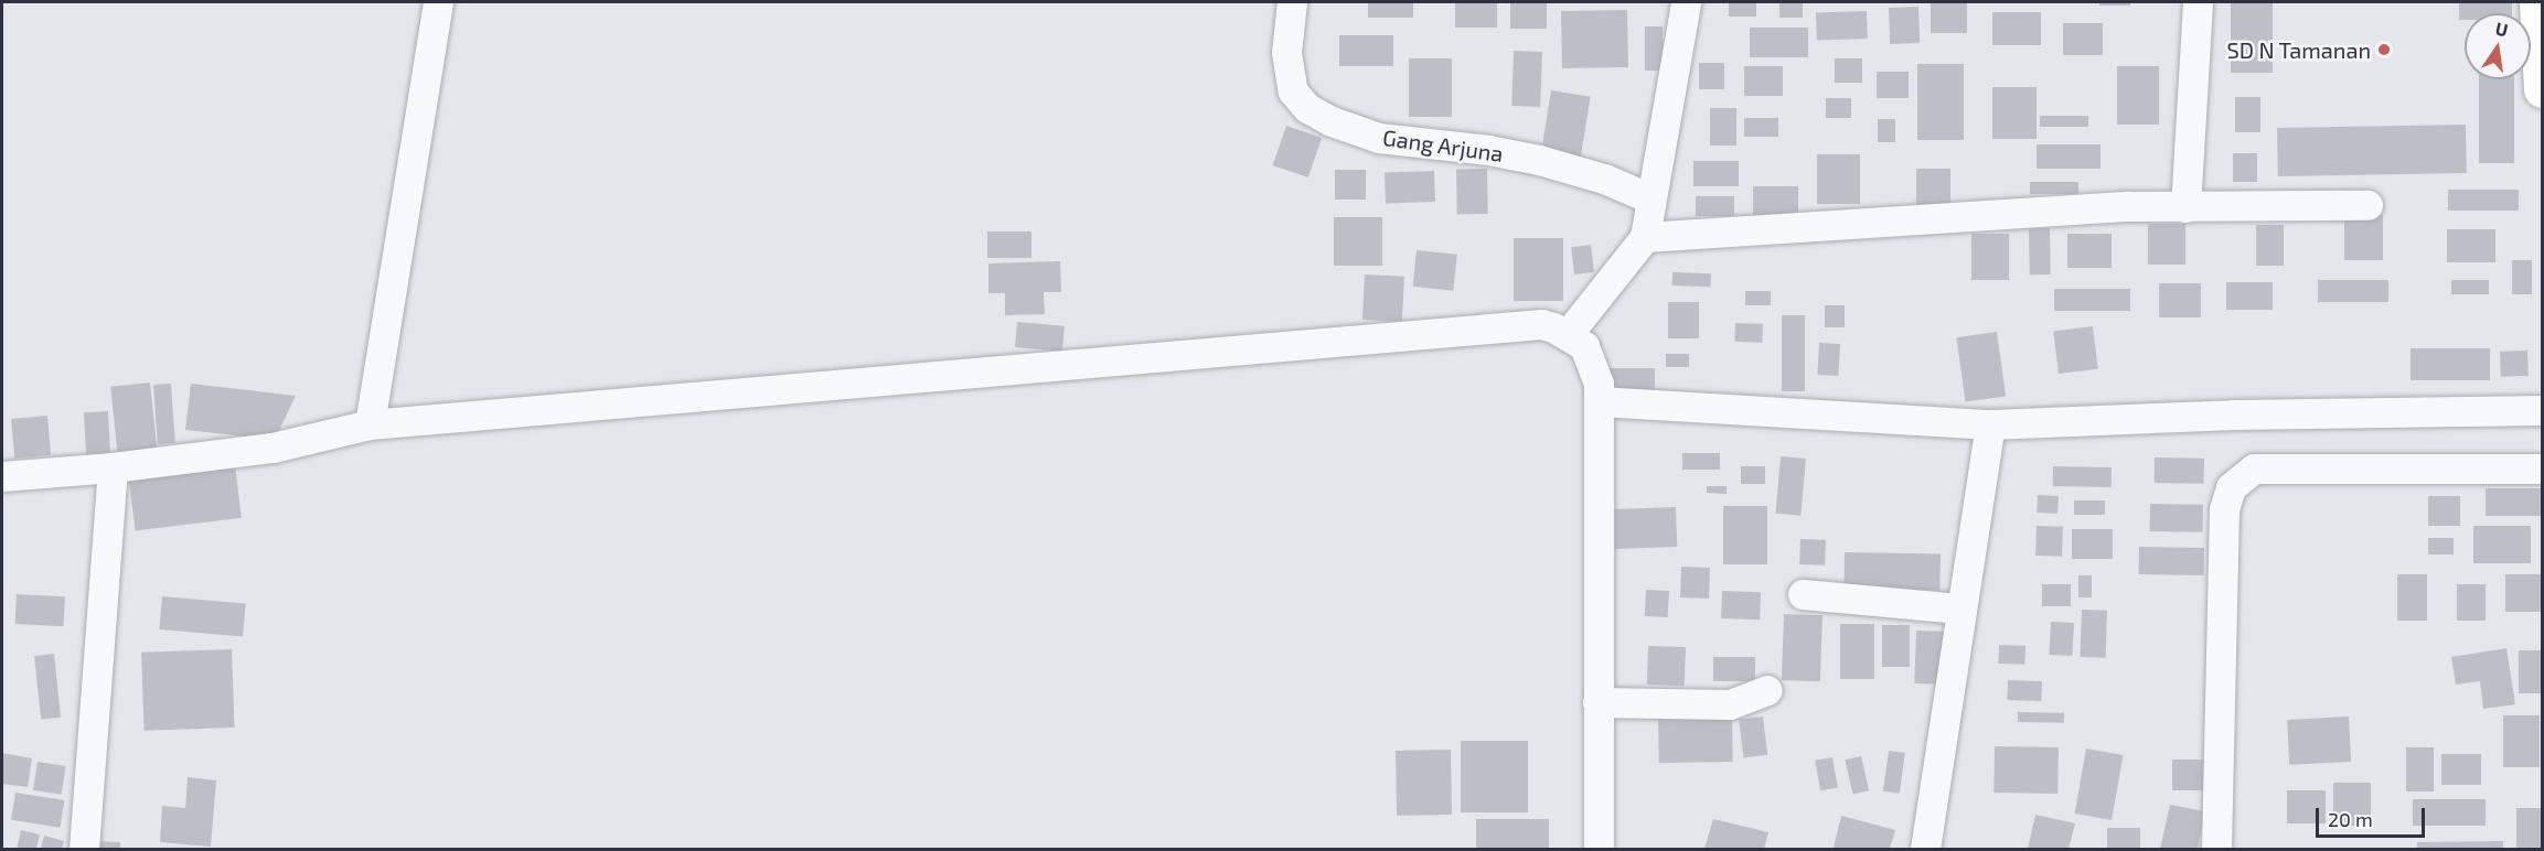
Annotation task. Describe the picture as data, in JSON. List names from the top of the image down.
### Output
{
  "streets": {
    "street": ["Gang Arjuna"]
  },
  "places": ["SD N Tamanan"],
  "scale_bar": "20 m",
  "north": "top"
}
